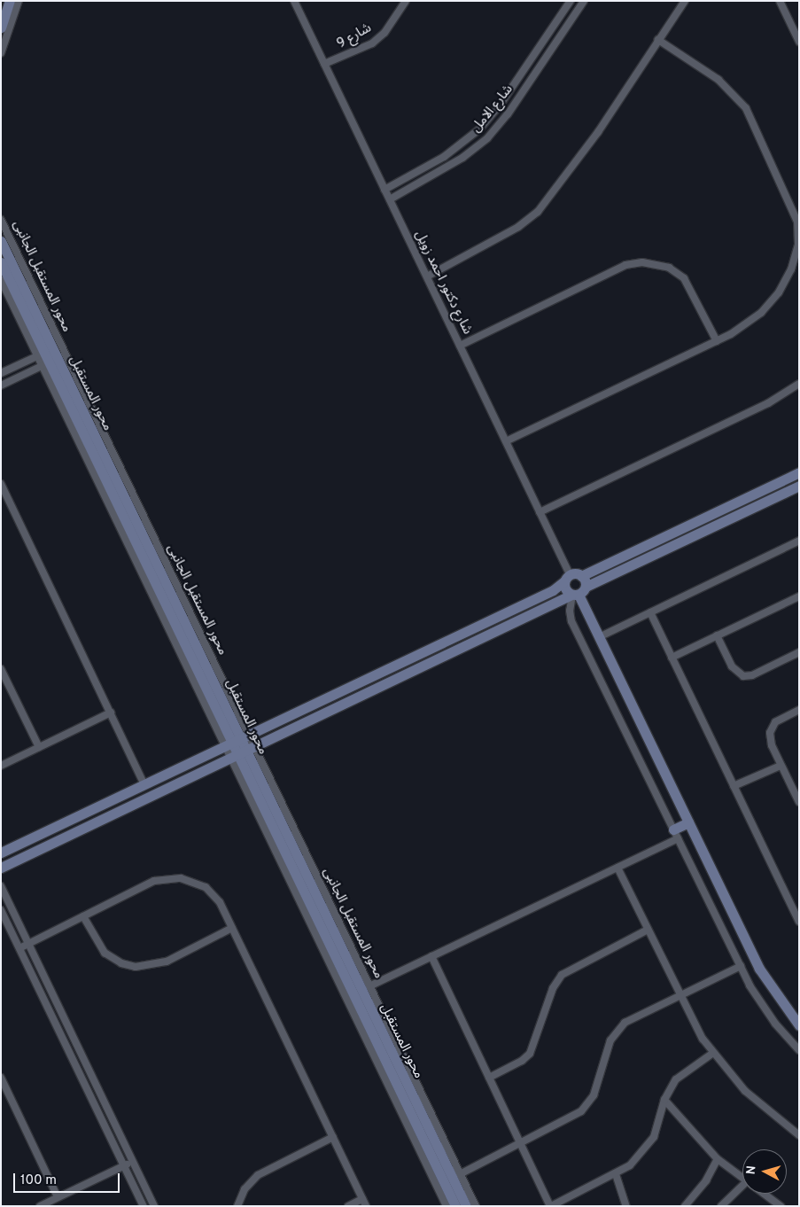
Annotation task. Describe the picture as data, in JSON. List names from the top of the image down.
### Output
{
  "streets": {
    "street": [
      "شارع 9",
      "شارع الامل",
      "محور المستقبل الجانبى",
      "شارع دكتور احمد زويل",
      "محور المستقبل"
    ]
  },
  "crossings": [
    ["شارع 9", "شارع دكتور احمد زويل"],
    ["شارع الامل", "شارع دكتور احمد زويل"],
    ["محور المستقبل الجانبى", "محور المستقبل"]
  ],
  "scale_bar": "100 m",
  "north": "left"
}
